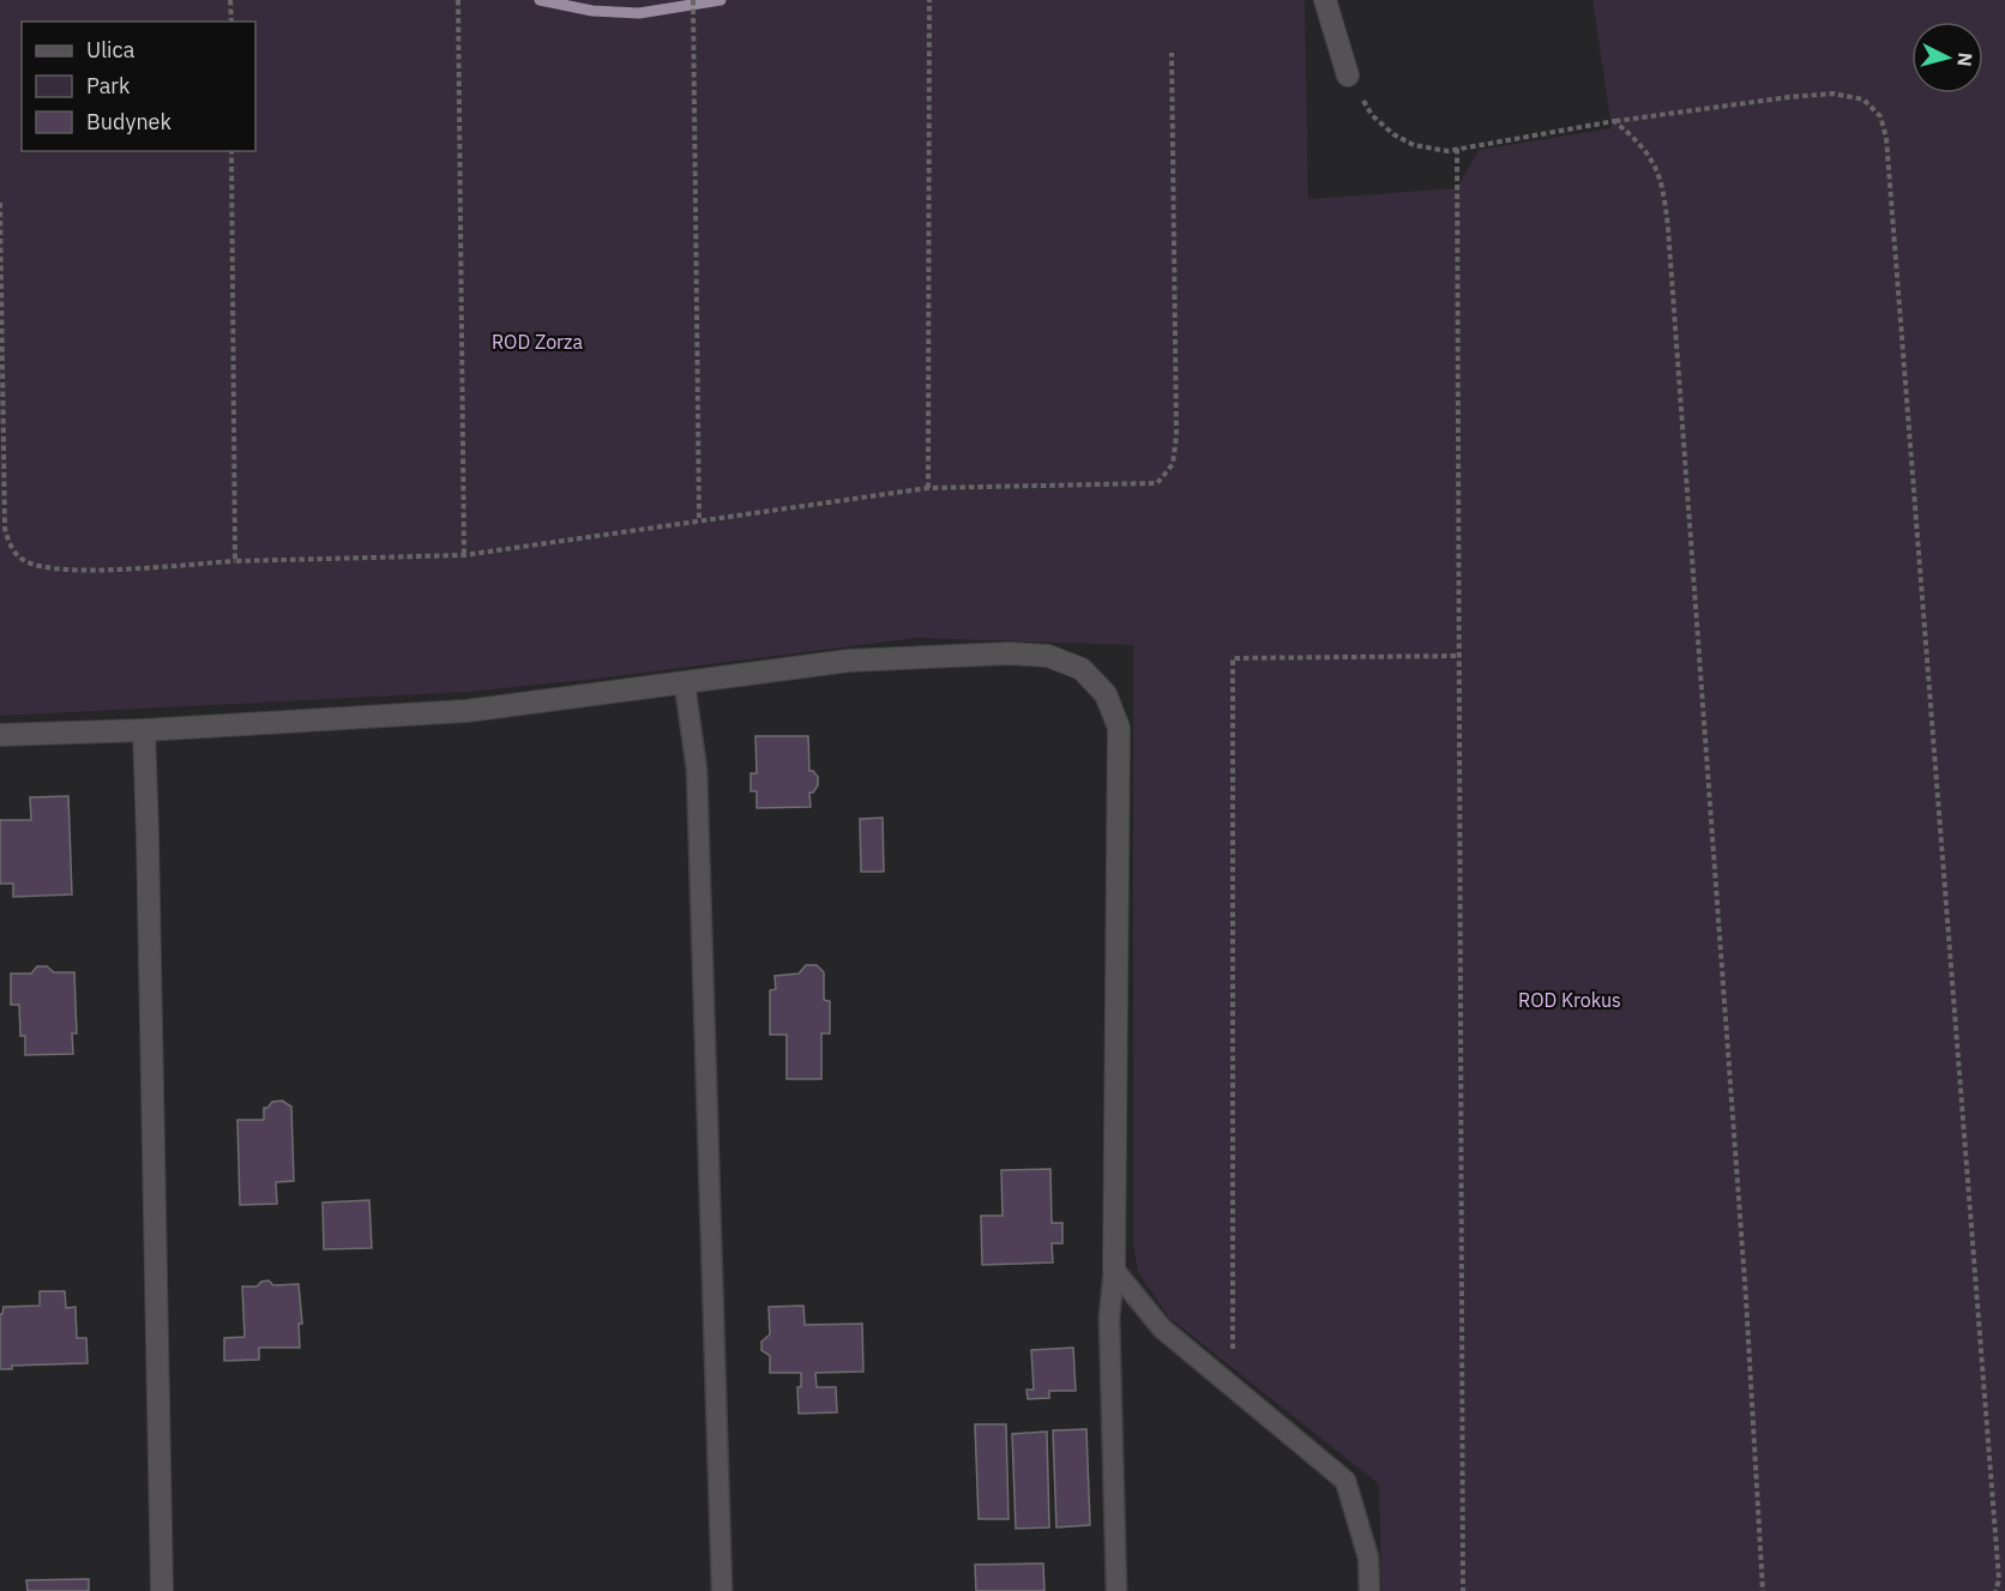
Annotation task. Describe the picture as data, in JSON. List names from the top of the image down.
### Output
{
  "parks": ["ROD Zorza", "ROD Krokus"],
  "legend": ["Ulica", "Park", "Budynek"],
  "north": "right"
}
